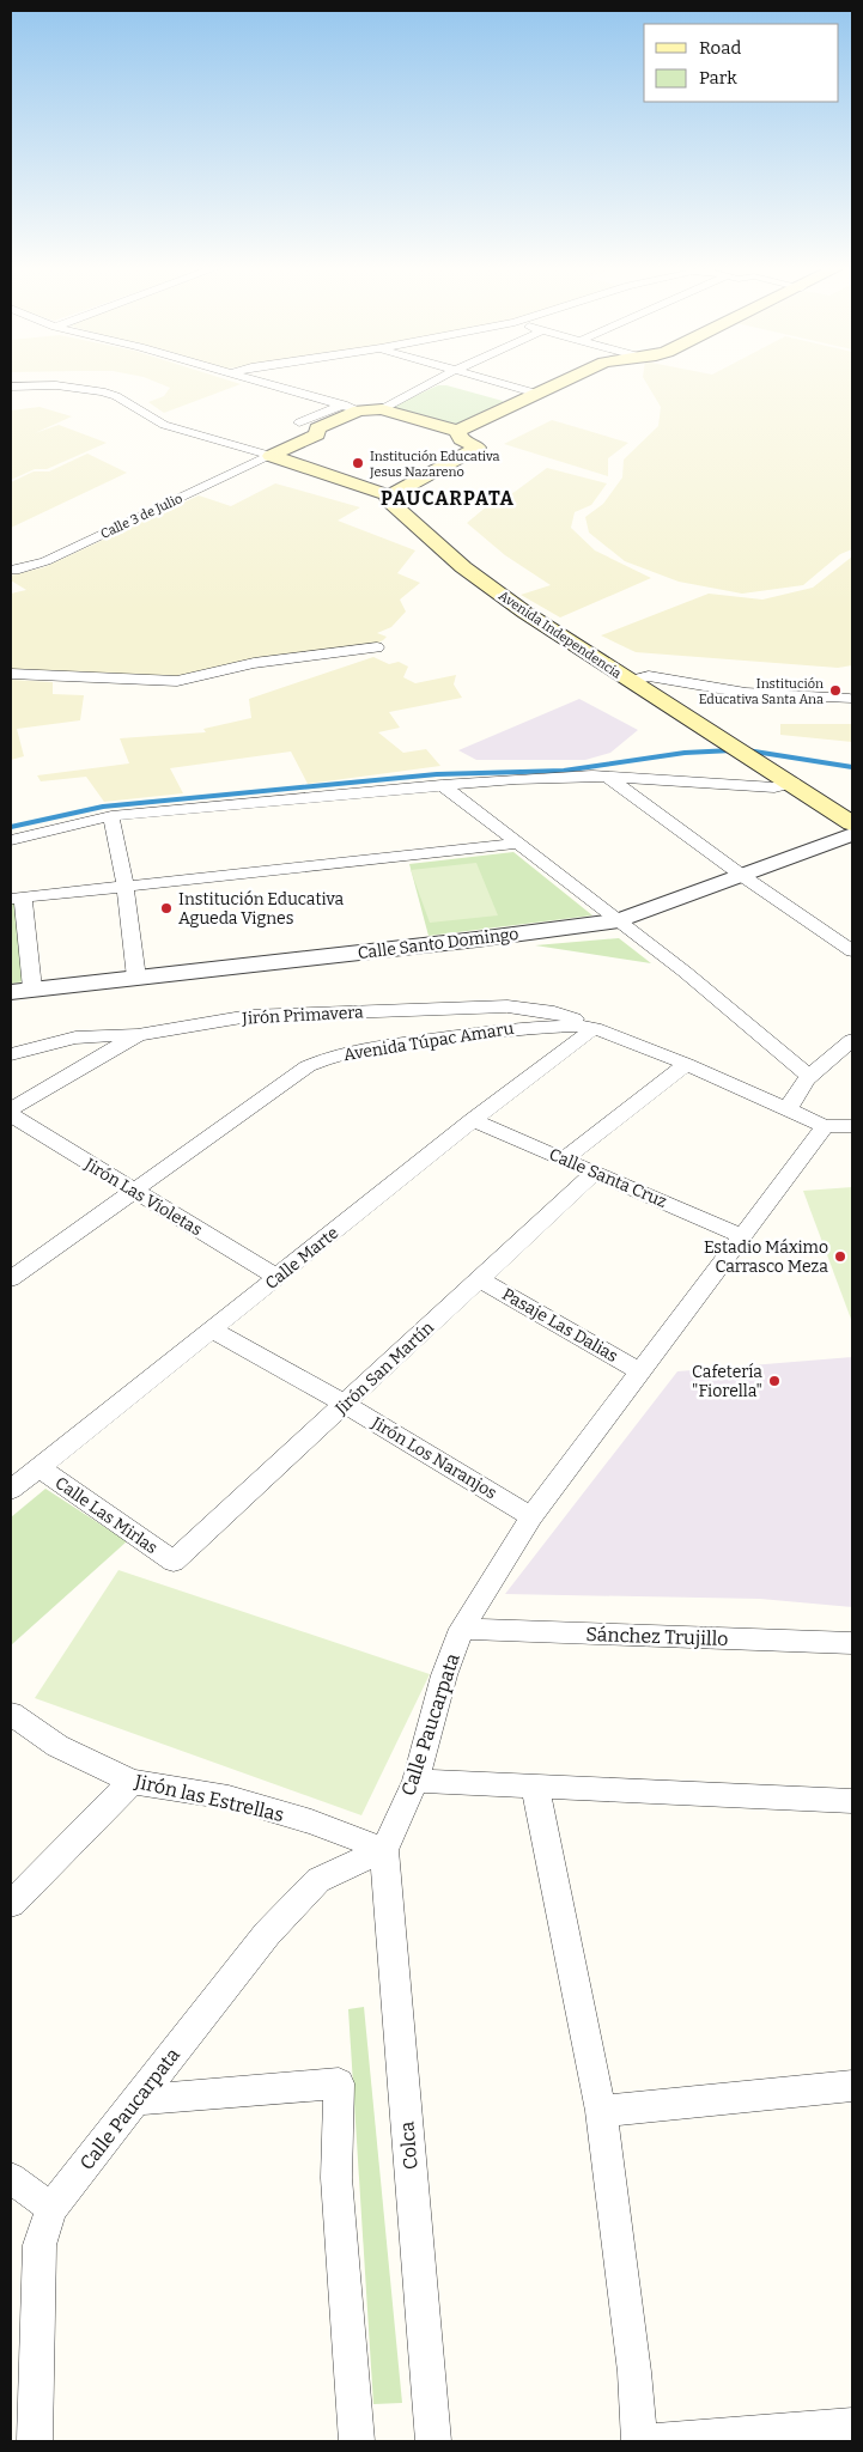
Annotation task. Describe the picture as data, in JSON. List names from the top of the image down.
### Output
{
  "streets": {
    "main road": ["Avenida Independencia"],
    "street": [
      "Calle 3 de Julio",
      "Calle Santo Domingo",
      "Jirón Primavera",
      "Avenida Túpac Amaru",
      "Calle Santa Cruz",
      "Jirón Las Violetas",
      "Calle Marte",
      "Pasaje Las Dalias",
      "Jirón San Martín",
      "Jirón Los Naranjos",
      "Calle Las Mirlas",
      "Sánchez Trujillo",
      "Calle Paucarpata",
      "Jirón las Estrellas",
      "Colca"
    ]
  },
  "crossings": [
    ["Jirón Primavera", "Avenida Túpac Amaru"],
    ["Jirón Primavera", "Calle Marte"],
    ["Avenida Túpac Amaru", "Jirón Las Violetas"],
    ["Avenida Túpac Amaru", "Calle Marte"],
    ["Avenida Túpac Amaru", "Calle Paucarpata"],
    ["Calle Santa Cruz", "Calle Marte"],
    ["Calle Santa Cruz", "Jirón San Martín"],
    ["Calle Santa Cruz", "Calle Paucarpata"],
    ["Jirón Las Violetas", "Calle Marte"],
    ["Calle Marte", "Jirón Los Naranjos"],
    ["Calle Marte", "Calle Las Mirlas"],
    ["Pasaje Las Dalias", "Jirón San Martín"],
    ["Pasaje Las Dalias", "Calle Paucarpata"],
    ["Jirón San Martín", "Jirón Los Naranjos"],
    ["Jirón San Martín", "Calle Las Mirlas"],
    ["Jirón Los Naranjos", "Calle Paucarpata"],
    ["Sánchez Trujillo", "Calle Paucarpata"],
    ["Calle Paucarpata", "Jirón las Estrellas"],
    ["Calle Paucarpata", "Colca"],
    ["Jirón las Estrellas", "Colca"]
  ],
  "districts": ["PAUCARPATA"],
  "places": [
    "Institución Educativa Jesus Nazareno",
    "Institución Educativa Santa Ana",
    "Institución Educativa Agueda Vignes",
    "Estadio Máximo Carrasco Meza",
    "Cafetería \"Fiorella\""
  ],
  "legend": ["Road", "Park"]
}
